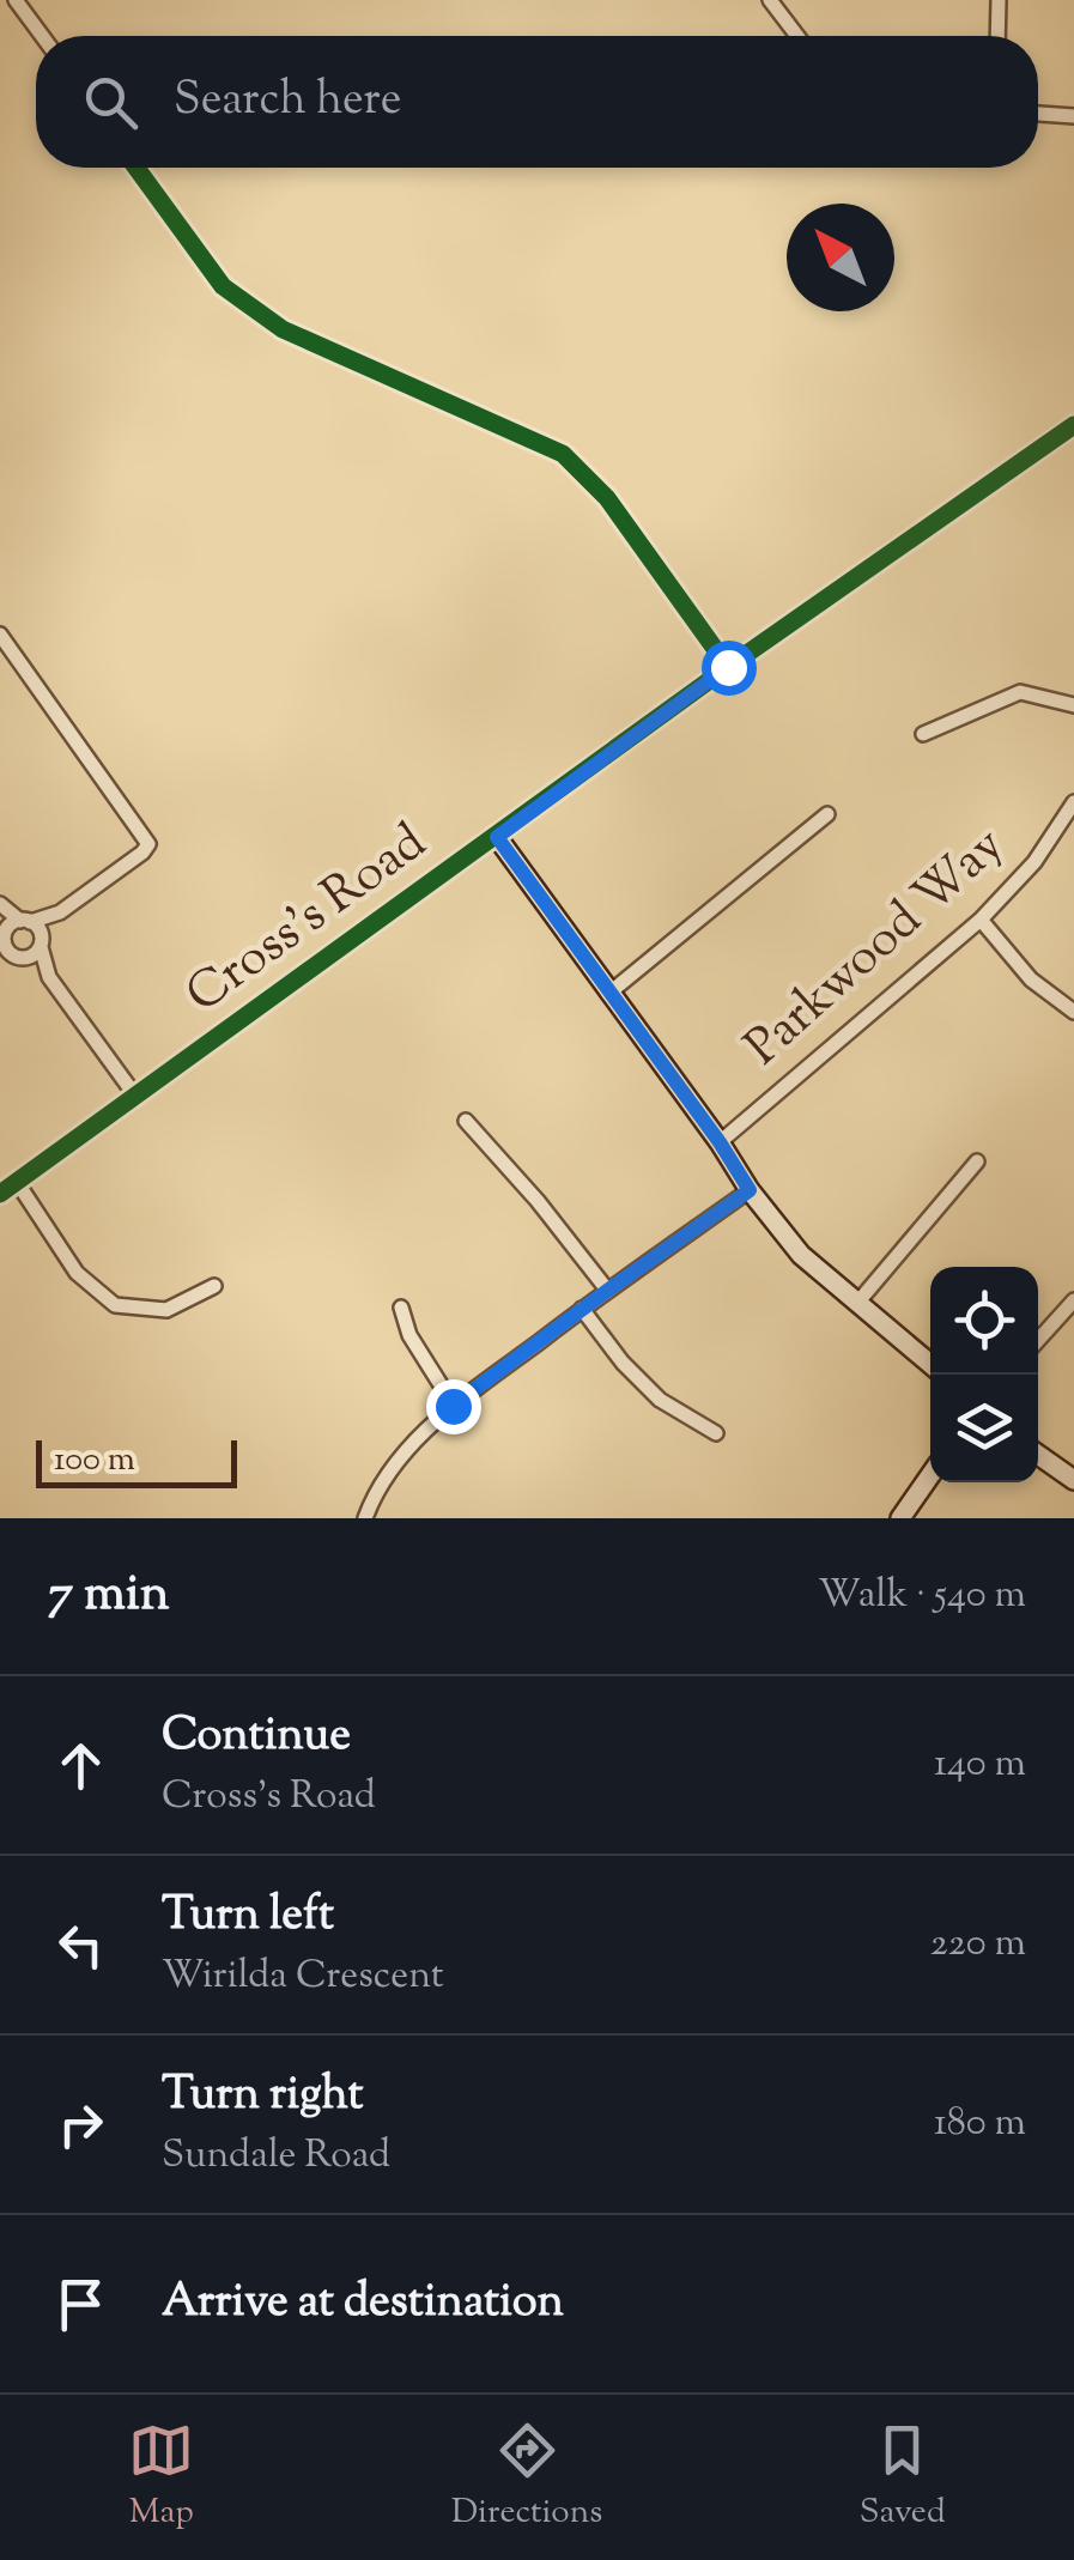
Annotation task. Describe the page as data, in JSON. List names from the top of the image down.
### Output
{
  "streets": {
    "street": ["Cross's Road", "Parkwood Way"]
  },
  "scale_bar": "100 m",
  "north": "top left",
  "page": {
    "search": "Search here",
    "scale": "100 m",
    "heading": ["7 min", "Walk · 540 m"],
    "list": [
      ["Continue", "Cross's Road", "140 m"],
      ["Turn left", "Wirilda Crescent", "220 m"],
      ["Turn right", "Sundale Road", "180 m"],
      "Arrive at destination"
    ],
    "nav": ["Map", "Directions", "Saved"]
  }
}
